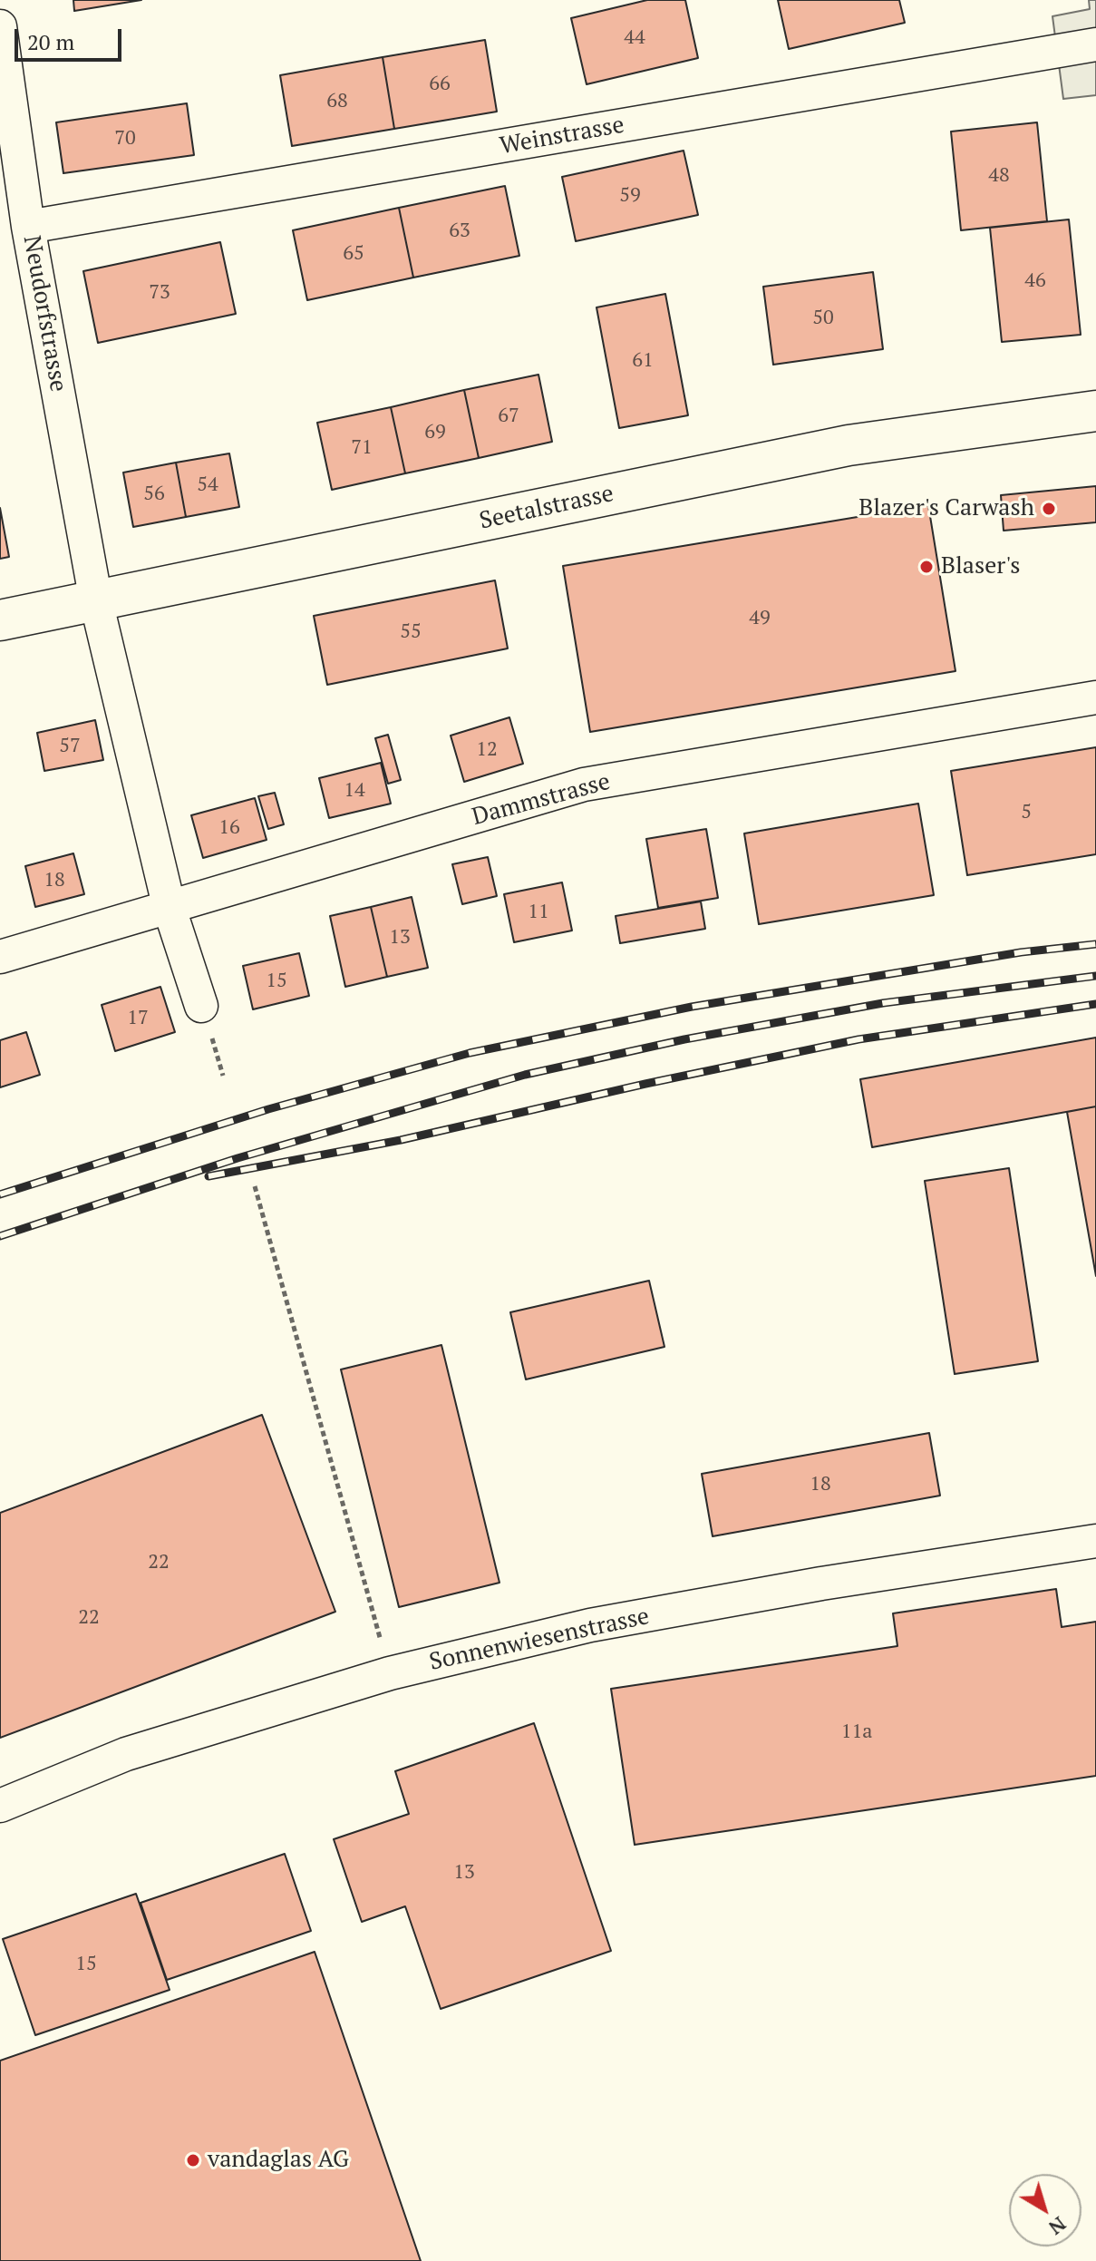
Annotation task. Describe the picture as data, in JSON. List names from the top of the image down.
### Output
{
  "streets": {
    "main road": ["Seetalstrasse"],
    "street": [
      "Weinstrasse",
      "Neudorfstrasse",
      "Dammstrasse",
      "Sonnenwiesenstrasse"
    ]
  },
  "crossings": [
    ["Weinstrasse", "Neudorfstrasse"],
    ["Neudorfstrasse", "Seetalstrasse"],
    ["Neudorfstrasse", "Dammstrasse"]
  ],
  "places": ["Blazer's Carwash", "Blaser's", "vandaglas AG"],
  "house_numbers": [
    "44",
    "66",
    "68",
    "70",
    "48",
    "59",
    "63",
    "65",
    "46",
    "73",
    "50",
    "61",
    "67",
    "69",
    "71",
    "54",
    "56",
    "49",
    "55",
    "57",
    "12",
    "14",
    "5",
    "16",
    "18",
    "11",
    "13",
    "15",
    "17",
    "18",
    "22",
    "22",
    "11a",
    "13",
    "15"
  ],
  "scale_bar": "20 m",
  "north": "bottom right"
}
